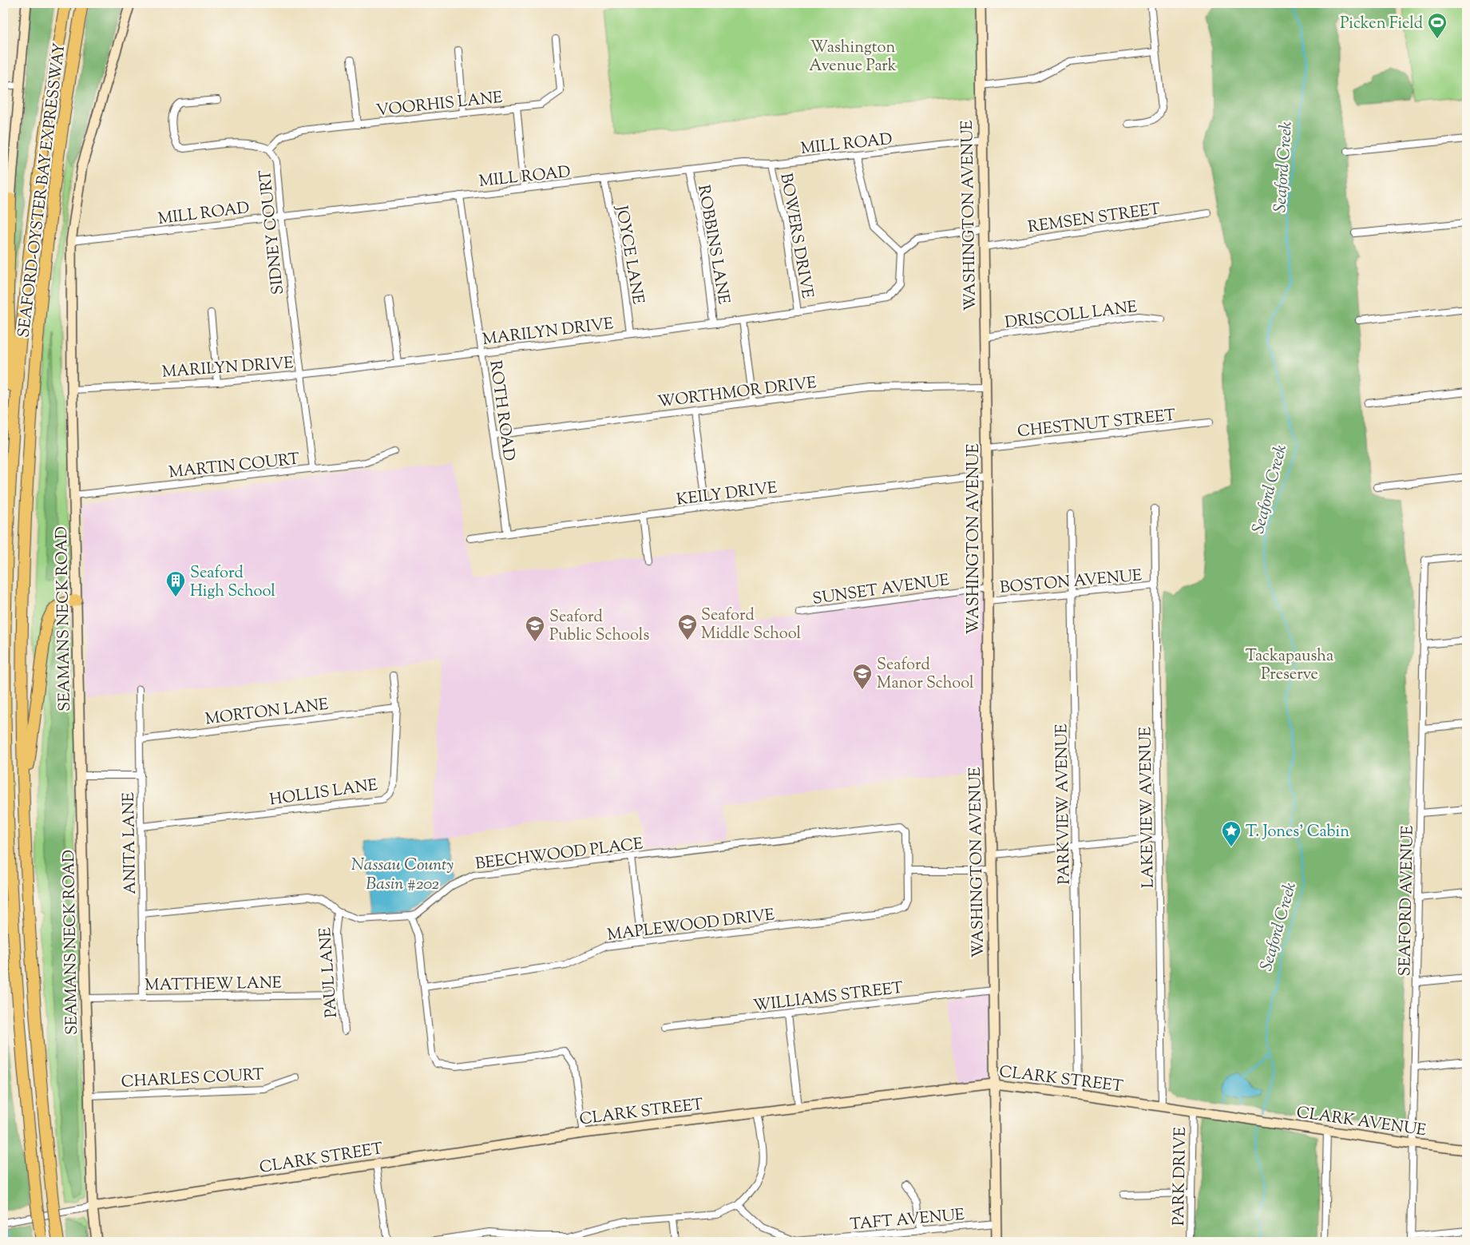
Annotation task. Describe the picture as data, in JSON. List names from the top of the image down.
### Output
{
  "streets": {
    "highway": ["SEAFORD-OYSTER BAY EXPRESSWAY"],
    "street": [
      "VOORHIS LANE",
      "MILL ROAD",
      "WASHINGTON AVENUE",
      "REMSEN STREET",
      "SIDNEY COURT",
      "BOWERS DRIVE",
      "ROBBINS LANE",
      "JOYCE LANE",
      "DRISCOLL LANE",
      "MARILYN DRIVE",
      "WORTHMOR DRIVE",
      "ROTH ROAD",
      "CHESTNUT STREET",
      "MARTIN COURT",
      "KEILY DRIVE",
      "BOSTON AVENUE",
      "SUNSET AVENUE",
      "SEAMANS NECK ROAD",
      "MORTON LANE",
      "HOLLIS LANE",
      "PARKVIEW AVENUE",
      "LAKEVIEW AVENUE",
      "ANITA LANE",
      "BEECHWOOD PLACE",
      "SEAFORD AVENUE",
      "MAPLEWOOD DRIVE",
      "PAUL LANE",
      "MATTHEW LANE",
      "WILLIAMS STREET",
      "CHARLES COURT",
      "CLARK STREET",
      "CLARK AVENUE",
      "PARK DRIVE",
      "TAFT AVENUE"
    ]
  },
  "crossings": [
    ["VOORHIS LANE", "SIDNEY COURT"],
    ["MILL ROAD", "WASHINGTON AVENUE"],
    ["MILL ROAD", "SIDNEY COURT"],
    ["MILL ROAD", "BOWERS DRIVE"],
    ["MILL ROAD", "ROBBINS LANE"],
    ["MILL ROAD", "JOYCE LANE"],
    ["MILL ROAD", "ROTH ROAD"],
    ["MILL ROAD", "SEAMANS NECK ROAD"],
    ["SEAFORD-OYSTER BAY EXPRESSWAY", "CLARK STREET"],
    ["WASHINGTON AVENUE", "REMSEN STREET"],
    ["WASHINGTON AVENUE", "DRISCOLL LANE"],
    ["WASHINGTON AVENUE", "WORTHMOR DRIVE"],
    ["WASHINGTON AVENUE", "CHESTNUT STREET"],
    ["WASHINGTON AVENUE", "KEILY DRIVE"],
    ["WASHINGTON AVENUE", "BOSTON AVENUE"],
    ["WASHINGTON AVENUE", "SUNSET AVENUE"],
    ["WASHINGTON AVENUE", "WILLIAMS STREET"],
    ["WASHINGTON AVENUE", "CLARK STREET"],
    ["WASHINGTON AVENUE", "TAFT AVENUE"],
    ["SIDNEY COURT", "MARILYN DRIVE"],
    ["SIDNEY COURT", "MARTIN COURT"],
    ["BOWERS DRIVE", "MARILYN DRIVE"],
    ["ROBBINS LANE", "MARILYN DRIVE"],
    ["JOYCE LANE", "MARILYN DRIVE"],
    ["MARILYN DRIVE", "ROTH ROAD"],
    ["MARILYN DRIVE", "SEAMANS NECK ROAD"],
    ["WORTHMOR DRIVE", "ROTH ROAD"],
    ["ROTH ROAD", "KEILY DRIVE"],
    ["MARTIN COURT", "SEAMANS NECK ROAD"],
    ["BOSTON AVENUE", "PARKVIEW AVENUE"],
    ["BOSTON AVENUE", "LAKEVIEW AVENUE"],
    ["SEAMANS NECK ROAD", "MATTHEW LANE"],
    ["SEAMANS NECK ROAD", "CHARLES COURT"],
    ["SEAMANS NECK ROAD", "CLARK STREET"],
    ["MORTON LANE", "HOLLIS LANE"],
    ["MORTON LANE", "ANITA LANE"],
    ["HOLLIS LANE", "ANITA LANE"],
    ["PARKVIEW AVENUE", "CLARK STREET"],
    ["LAKEVIEW AVENUE", "CLARK STREET"],
    ["ANITA LANE", "MATTHEW LANE"],
    ["BEECHWOOD PLACE", "MAPLEWOOD DRIVE"],
    ["SEAFORD AVENUE", "CLARK AVENUE"],
    ["PAUL LANE", "MATTHEW LANE"],
    ["CLARK STREET", "CLARK AVENUE"],
    ["CLARK STREET", "PARK DRIVE"]
  ],
  "water": ["Seaford Creek", "Nassau County Basin #202"],
  "parks": ["Washington Avenue Park", "Tackapausha Preserve"],
  "places": {
    "sports": ["Picken Field"],
    "building": ["Seaford High School"],
    "school or university": ["Seaford Middle School", "Seaford Public Schools", "Seaford Manor School"],
    "place": ["T. Jones' Cabin"]
  }
}
